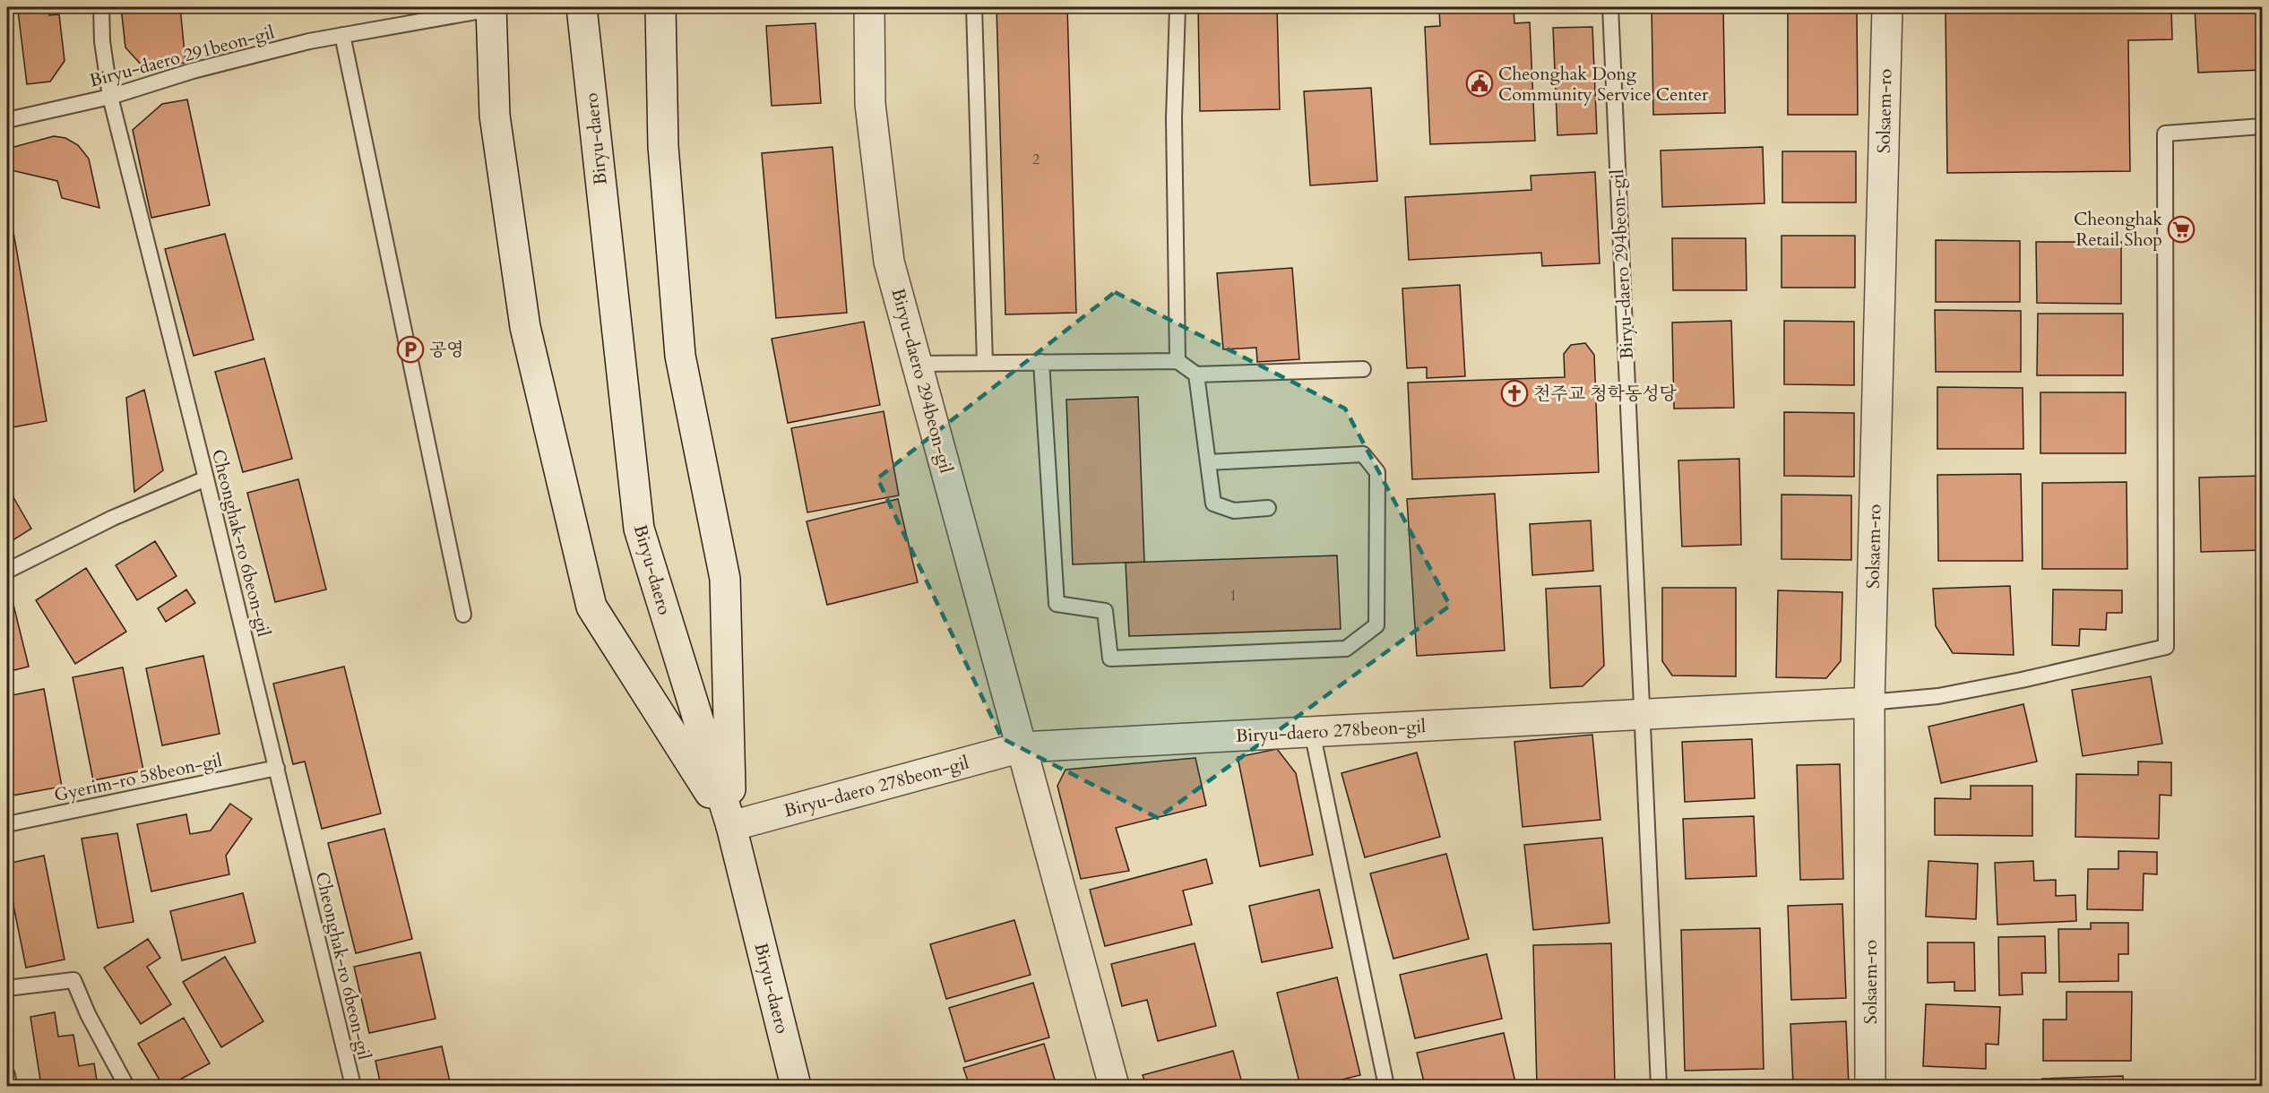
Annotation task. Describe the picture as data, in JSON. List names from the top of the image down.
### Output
{
  "streets": {
    "street": [
      "Solsaem-ro",
      "Biryu-daero",
      "Biryu-daero 294beon-gil",
      "Biryu-daero 278beon-gil"
    ],
    "lane": ["Biryu-daero 291beon-gil", "Cheonghak-ro 6beon-gil", "Gyerim-ro 58beon-gil"]
  },
  "crossings": [
    ["Biryu-daero 291beon-gil", "Cheonghak-ro 6beon-gil"],
    ["Solsaem-ro", "Biryu-daero 278beon-gil"],
    ["Biryu-daero", "Biryu-daero 278beon-gil"],
    ["Biryu-daero 294beon-gil", "Biryu-daero 278beon-gil"],
    ["Cheonghak-ro 6beon-gil", "Gyerim-ro 58beon-gil"]
  ],
  "places": {
    "public building": ["Cheonghak Dong Community Service Center"],
    "supermarket": ["Cheonghak Retail Shop"],
    "parking": ["공영"],
    "church": ["천주교 청학동성당"]
  },
  "house_numbers": ["2", "1"]
}
